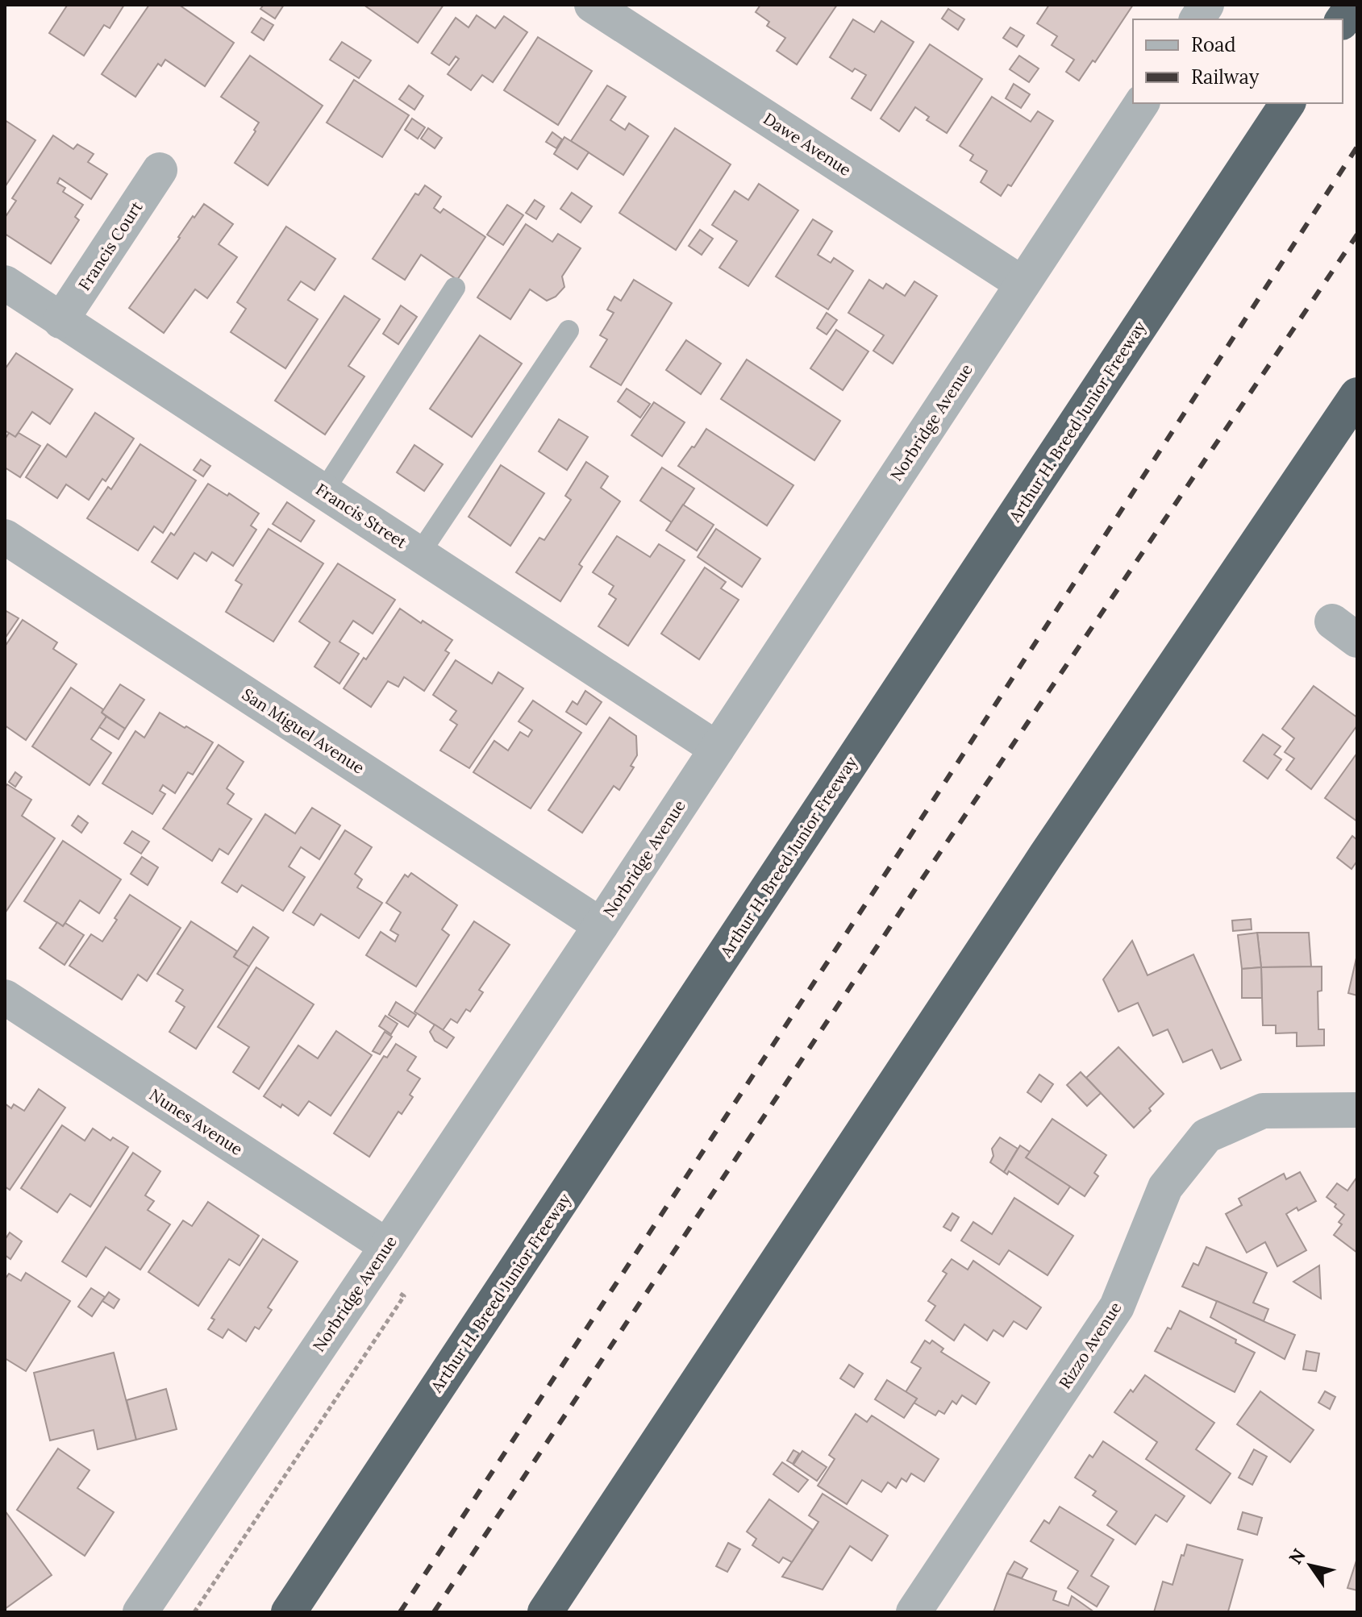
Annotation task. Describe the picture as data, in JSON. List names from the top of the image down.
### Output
{
  "streets": {
    "highway": ["Arthur H. Breed Junior Freeway"],
    "street": [
      "Dawe Avenue",
      "Francis Court",
      "Norbridge Avenue",
      "Francis Street",
      "San Miguel Avenue",
      "Nunes Avenue",
      "Rizzo Avenue"
    ]
  },
  "crossings": [
    ["Dawe Avenue", "Norbridge Avenue"],
    ["Francis Court", "Francis Street"],
    ["Norbridge Avenue", "Francis Street"],
    ["Norbridge Avenue", "San Miguel Avenue"],
    ["Norbridge Avenue", "Nunes Avenue"]
  ],
  "legend": ["Road", "Railway"],
  "north": "top left"
}
